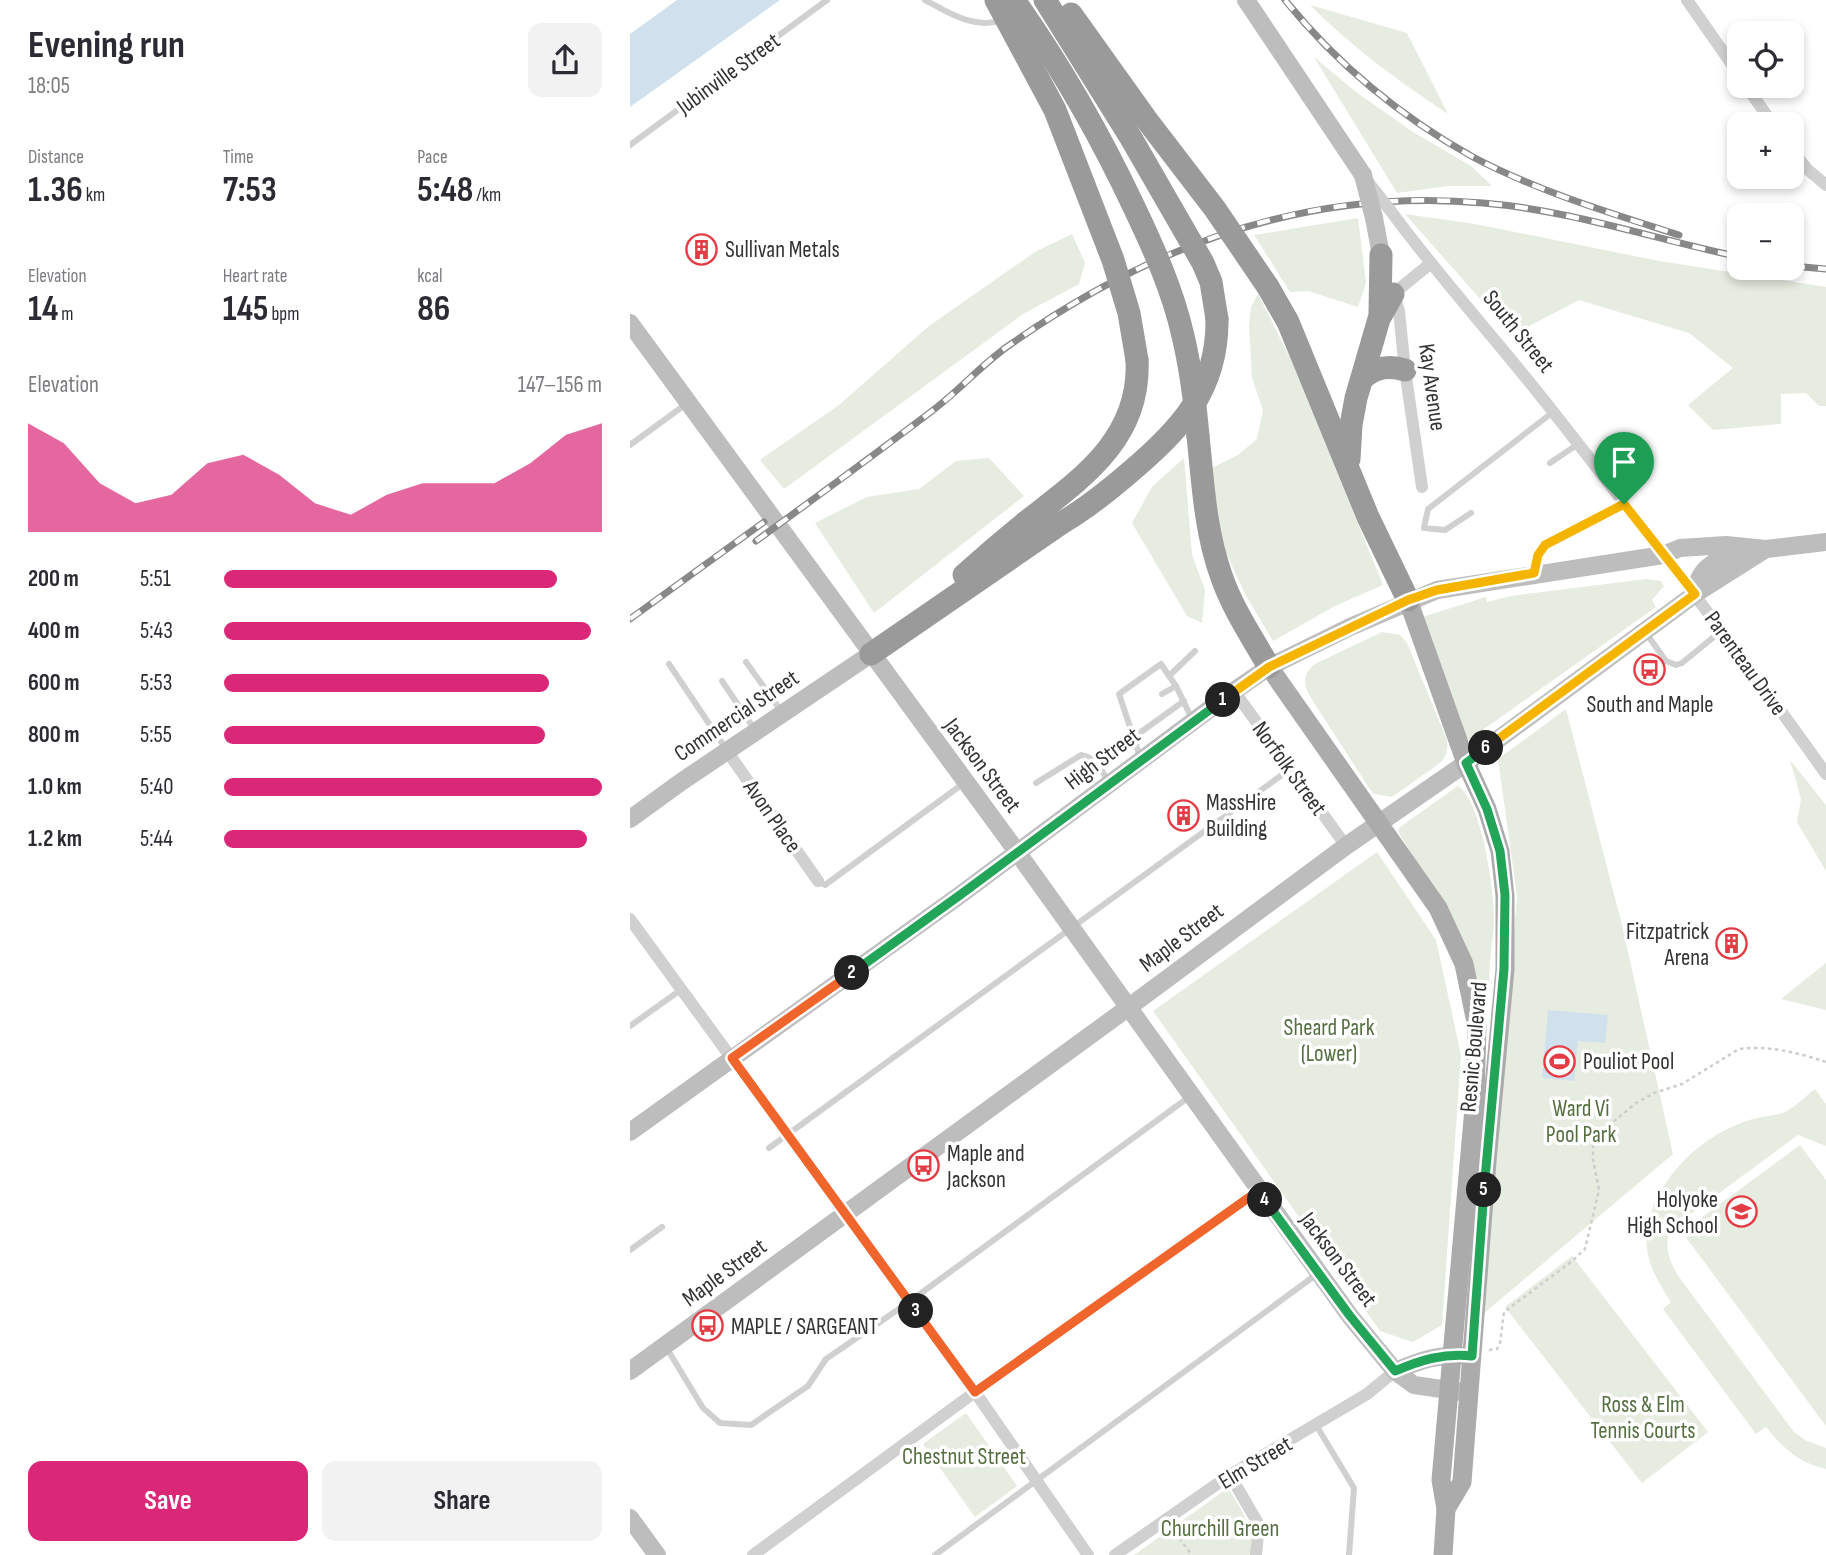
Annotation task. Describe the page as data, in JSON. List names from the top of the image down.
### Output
{
  "streets": {
    "main road": [
      "Kay Avenue",
      "Commercial Street",
      "High Street",
      "Jackson Street",
      "Maple Street",
      "Resnic Boulevard"
    ],
    "street": [
      "South Street",
      "Parenteau Drive",
      "Norfolk Street",
      "Avon Place",
      "Elm Street"
    ],
    "lane": ["Jubinville Street"]
  },
  "crossings": [
    ["South Street", "Kay Avenue"],
    ["South Street", "Parenteau Drive"],
    ["South Street", "High Street"],
    ["Parenteau Drive", "High Street"],
    ["Parenteau Drive", "Maple Street"],
    ["Commercial Street", "Jackson Street"],
    ["Commercial Street", "Avon Place"],
    ["High Street", "Jackson Street"],
    ["High Street", "Norfolk Street"],
    ["High Street", "Resnic Boulevard"],
    ["Jackson Street", "Maple Street"],
    ["Jackson Street", "Resnic Boulevard"],
    ["Jackson Street", "Elm Street"],
    ["Norfolk Street", "Maple Street"],
    ["Maple Street", "Resnic Boulevard"]
  ],
  "parks": [
    "Sheard Park (Lower)",
    "Ward Vi Pool Park",
    "Ross & Elm Tennis Courts",
    "Chestnut Street",
    "Churchill Green"
  ],
  "places": {
    "building": ["Sullivan Metals", "MassHire Building", "Fitzpatrick Arena"],
    "bus stop": ["South and Maple", "Maple and Jackson", "MAPLE / SARGEANT"],
    "sports": ["Pouliot Pool"],
    "school or university": ["Holyoke High School"]
  },
  "page": {
    "heading": ["Evening run", "18:05"],
    "map_buttons": ["+", "−"],
    "stats": [
      ["Distance", "1.36 km"],
      ["Time", "7:53"],
      ["Pace", "5:48 /km"],
      ["Elevation", "14 m"],
      ["Heart rate", "145 bpm"],
      ["kcal", "86"]
    ],
    "chart": ["Elevation", "147–156 m"],
    "list": [
      {
        "name": "200 m",
        "note": "5:51"
      },
      {
        "name": "400 m",
        "note": "5:43"
      },
      {
        "name": "600 m",
        "note": "5:53"
      },
      {
        "name": "800 m",
        "note": "5:55"
      },
      {
        "name": "1.0 km",
        "note": "5:40"
      },
      {
        "name": "1.2 km",
        "note": "5:44"
      }
    ],
    "pins": [
      "1",
      "6",
      "2",
      "5",
      "4",
      "3"
    ],
    "buttons": ["Save", "Share"]
  }
}
